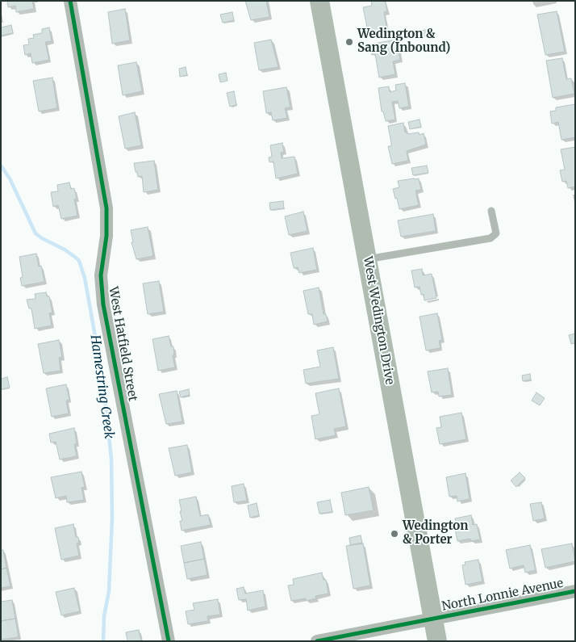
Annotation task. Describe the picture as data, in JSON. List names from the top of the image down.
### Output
{
  "streets": {
    "main road": ["West Wedington Drive"],
    "street": ["West Hatfield Street", "North Lonnie Avenue"]
  },
  "crossings": [
    ["West Wedington Drive", "North Lonnie Avenue"]
  ],
  "water": ["Hamestring Creek"],
  "places": ["Wedington & Sang (Inbound)", "Wedington & Porter"]
}
